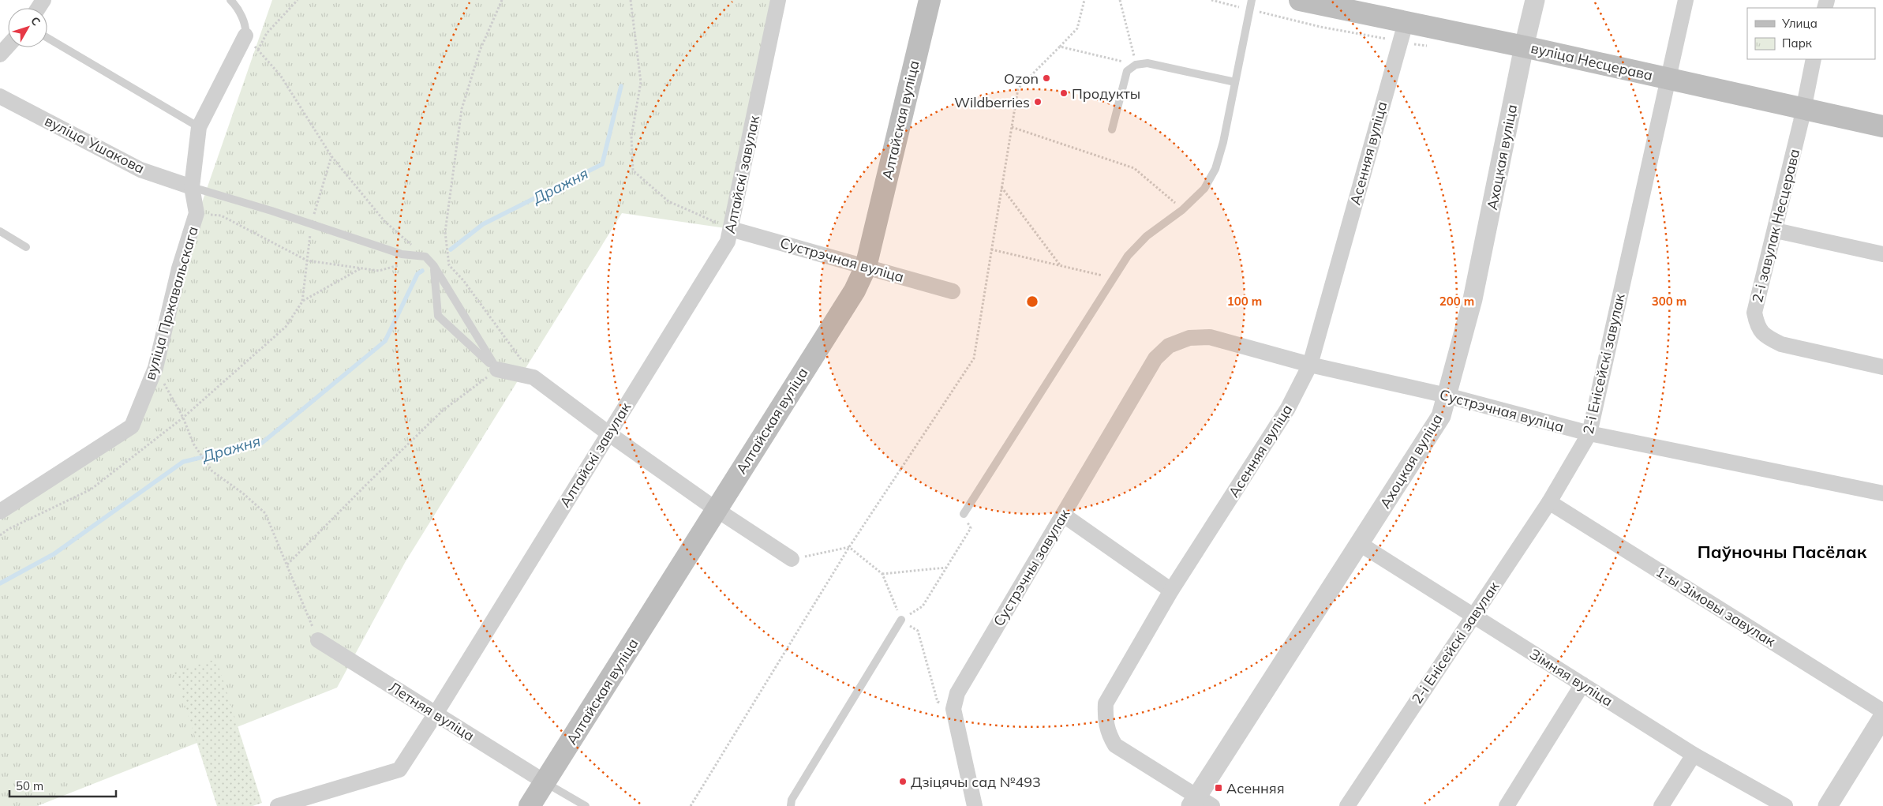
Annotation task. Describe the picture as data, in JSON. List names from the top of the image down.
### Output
{
  "streets": {
    "main road": ["вуліца Несцерава", "Алтайская вуліца"],
    "street": [
      "вуліца Ушакова",
      "Асенняя вуліца",
      "Ахоцкая вуліца",
      "Алтайскі завулак",
      "2-і завулак Несцерава",
      "Сустрэчная вуліца",
      "вуліца Пржавальскага",
      "2-і Енісейскі завулак",
      "Сустрэчны завулак",
      "1-ы Зімовы завулак",
      "Зімняя вуліца",
      "Летняя вуліца"
    ]
  },
  "crossings": [
    ["вуліца Несцерава", "Асенняя вуліца"],
    ["вуліца Несцерава", "Ахоцкая вуліца"],
    ["вуліца Несцерава", "2-і завулак Несцерава"],
    ["вуліца Несцерава", "2-і Енісейскі завулак"],
    ["Алтайская вуліца", "Сустрэчная вуліца"],
    ["Алтайская вуліца", "Летняя вуліца"],
    ["вуліца Ушакова", "вуліца Пржавальскага"],
    ["Асенняя вуліца", "Ахоцкая вуліца"],
    ["Асенняя вуліца", "Сустрэчная вуліца"],
    ["Ахоцкая вуліца", "Сустрэчная вуліца"],
    ["Ахоцкая вуліца", "Зімняя вуліца"],
    ["Алтайскі завулак", "Сустрэчная вуліца"],
    ["Алтайскі завулак", "Летняя вуліца"],
    ["Сустрэчная вуліца", "2-і Енісейскі завулак"],
    ["Сустрэчная вуліца", "Сустрэчны завулак"],
    ["2-і Енісейскі завулак", "1-ы Зімовы завулак"],
    ["2-і Енісейскі завулак", "Зімняя вуліца"]
  ],
  "districts": ["Паўночны Пасёлак"],
  "water": ["Дражня"],
  "places": {
    "other": [
      "Ozon",
      "Продукты",
      "Wildberries",
      "Дзіцячы сад №493"
    ],
    "transit": ["Асенняя"]
  },
  "legend": ["Улица", "Парк"],
  "scale_bar": "50 m",
  "north": "top right",
  "rings": ["100 m", "200 m", "300 m"]
}
